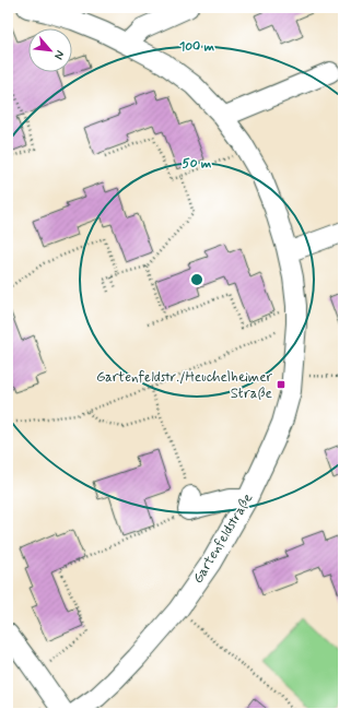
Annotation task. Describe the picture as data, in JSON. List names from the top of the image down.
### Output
{
  "streets": {
    "street": ["Gartenfeldstraße"]
  },
  "places": {
    "transit": ["Gartenfeldstr./Heuchelheimer Straße"]
  },
  "north": "bottom right",
  "rings": ["100 m", "50 m"]
}
